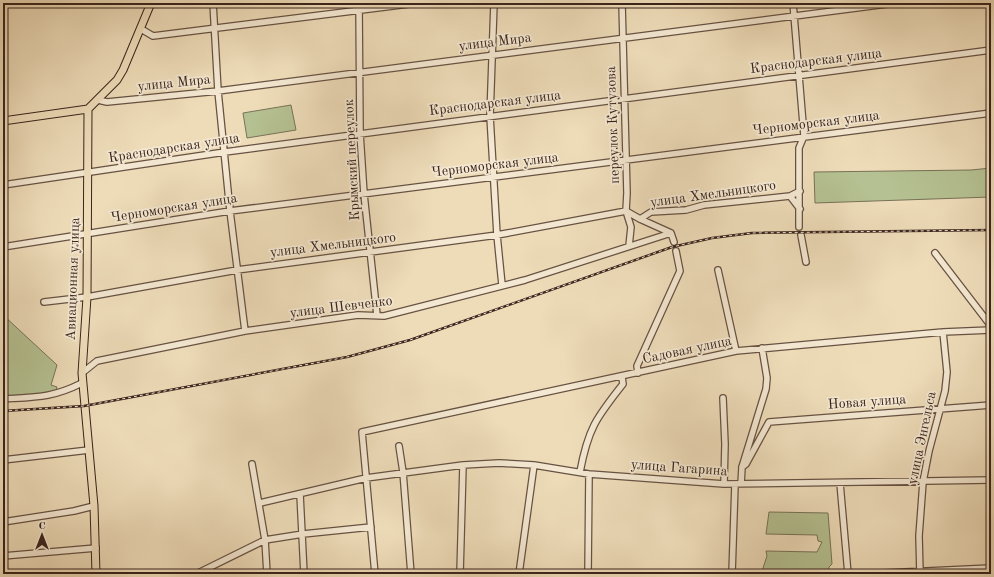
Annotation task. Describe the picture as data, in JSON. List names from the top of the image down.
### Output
{
  "streets": {
    "main road": ["Авиационная улица"],
    "street": [
      "улица Мира",
      "Краснодарская улица",
      "Черноморская улица",
      "переулок Кутузова",
      "Крымский переулок",
      "улица Хмельницкого",
      "улица Шевченко",
      "Садовая улица",
      "Новая улица",
      "улица Энгельса",
      "улица Гагарина"
    ]
  },
  "crossings": [
    ["улица Мира", "переулок Кутузова"],
    ["улица Мира", "Крымский переулок"],
    ["Краснодарская улица", "переулок Кутузова"],
    ["Краснодарская улица", "Крымский переулок"],
    ["Краснодарская улица", "Авиационная улица"],
    ["Черноморская улица", "переулок Кутузова"],
    ["Черноморская улица", "Крымский переулок"],
    ["Черноморская улица", "Авиационная улица"],
    ["переулок Кутузова", "улица Хмельницкого"],
    ["переулок Кутузова", "улица Шевченко"],
    ["Крымский переулок", "улица Хмельницкого"],
    ["Крымский переулок", "улица Шевченко"],
    ["улица Хмельницкого", "Авиационная улица"],
    ["Авиационная улица", "улица Шевченко"],
    ["Садовая улица", "улица Энгельса"],
    ["Садовая улица", "улица Гагарина"],
    ["Новая улица", "улица Энгельса"],
    ["улица Энгельса", "улица Гагарина"]
  ],
  "north": "top"
}
